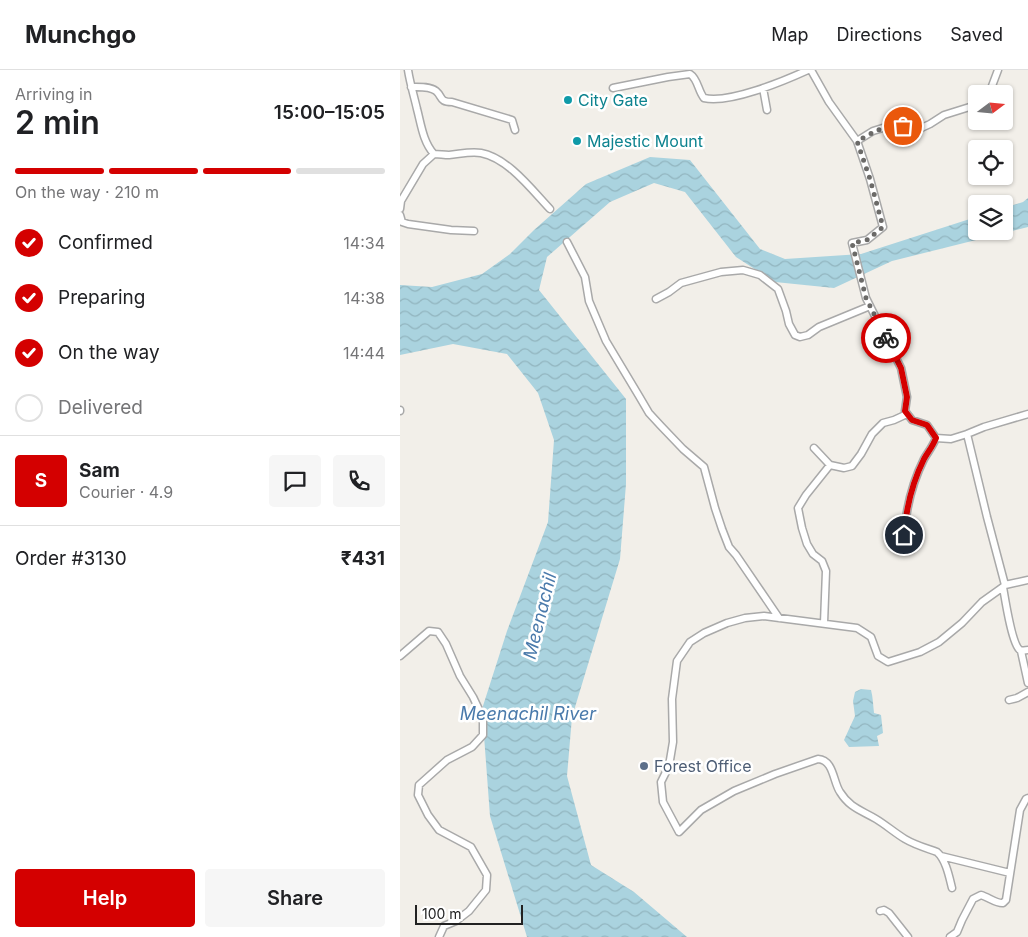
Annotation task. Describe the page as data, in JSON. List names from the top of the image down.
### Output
{
  "water": ["Meenachil", "Meenachil River"],
  "places": ["City Gate", "Majestic Mount", "Forest Office"],
  "scale_bar": "100 m",
  "north": "right",
  "page": {
    "header": "Munchgo",
    "nav": ["Map", "Directions", "Saved"],
    "heading": ["2 min", "Arriving in", "15:00–15:05"],
    "panel": [
      "Sam",
      "Courier · 4.9",
      "Order #3130",
      "₹431"
    ],
    "bar": "On the way · 210 m",
    "list": [
      ["Confirmed", "14:34"],
      ["Preparing", "14:38"],
      ["On the way", "14:44"],
      "Delivered"
    ],
    "round": "S",
    "buttons": ["Help", "Share"],
    "scale": "100 m"
  }
}
